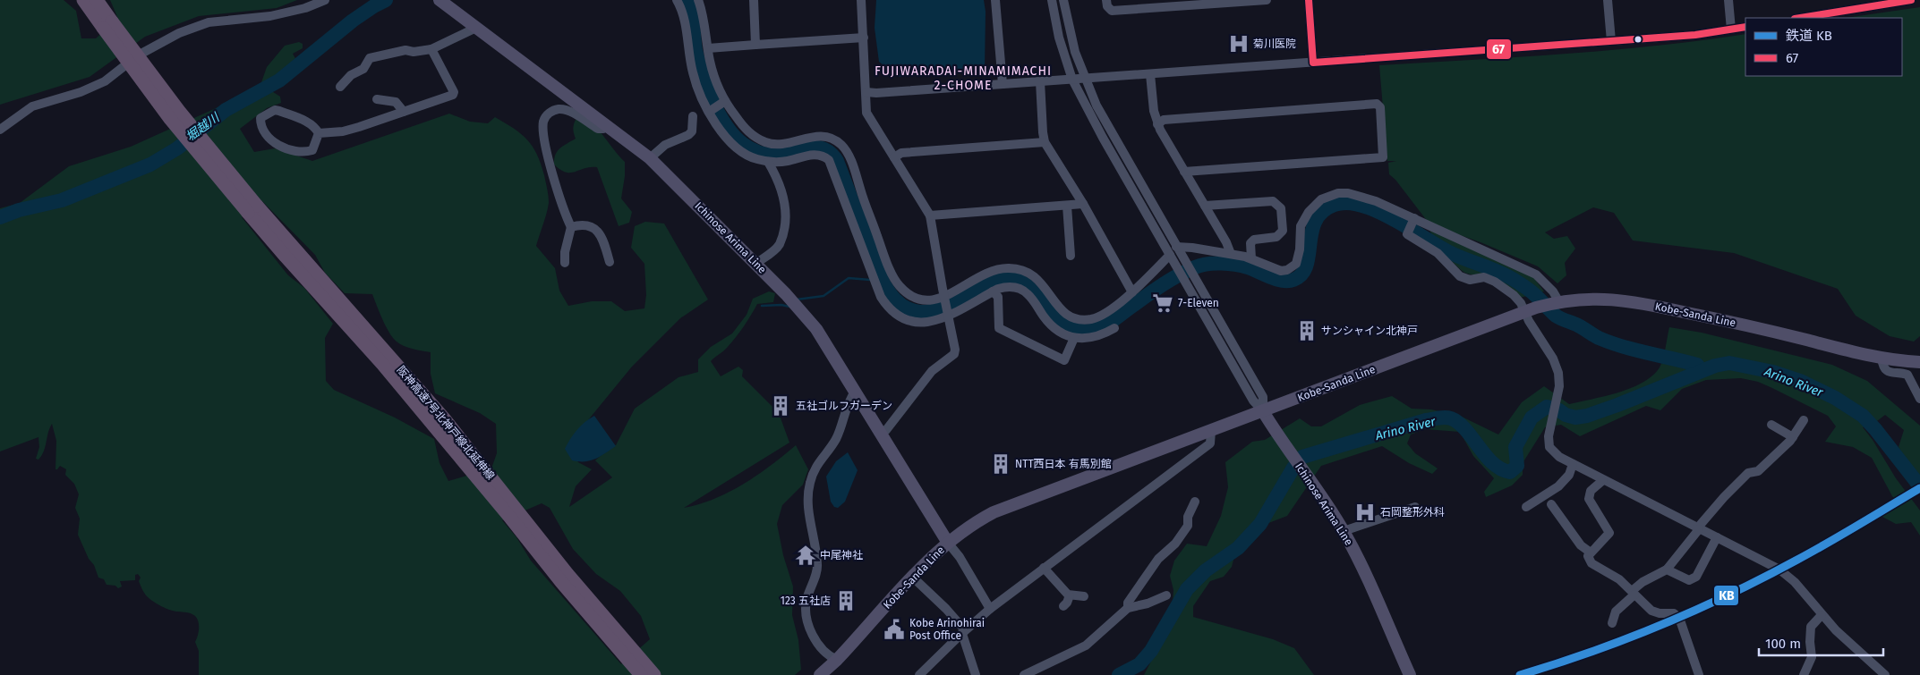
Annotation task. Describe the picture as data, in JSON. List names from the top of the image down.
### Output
{
  "streets": {
    "highway": ["阪神高速7号北神戸線北延伸線"],
    "main road": ["Ichinose Arima Line", "Kobe-Sanda Line"]
  },
  "crossings": [
    ["Ichinose Arima Line", "Kobe-Sanda Line"]
  ],
  "districts": ["FUJIWARADAI-MINAMIMACHI 2-CHOME"],
  "water": ["堀越川", "Arino River"],
  "places": {
    "hospital": ["菊川医院", "石岡整形外科"],
    "supermarket": ["7-Eleven"],
    "building": [
      "サンシャイン北神戸",
      "五社ゴルフガーデン",
      "NTT西日本 有馬別館",
      "123 五社店"
    ],
    "temple": ["中尾神社"],
    "public building": ["Kobe Arinohirai Post Office"]
  },
  "lines": ["transit line 67", "rail line KB"],
  "legend": ["鉄道 KB", "67"],
  "scale_bar": "100 m"
}
